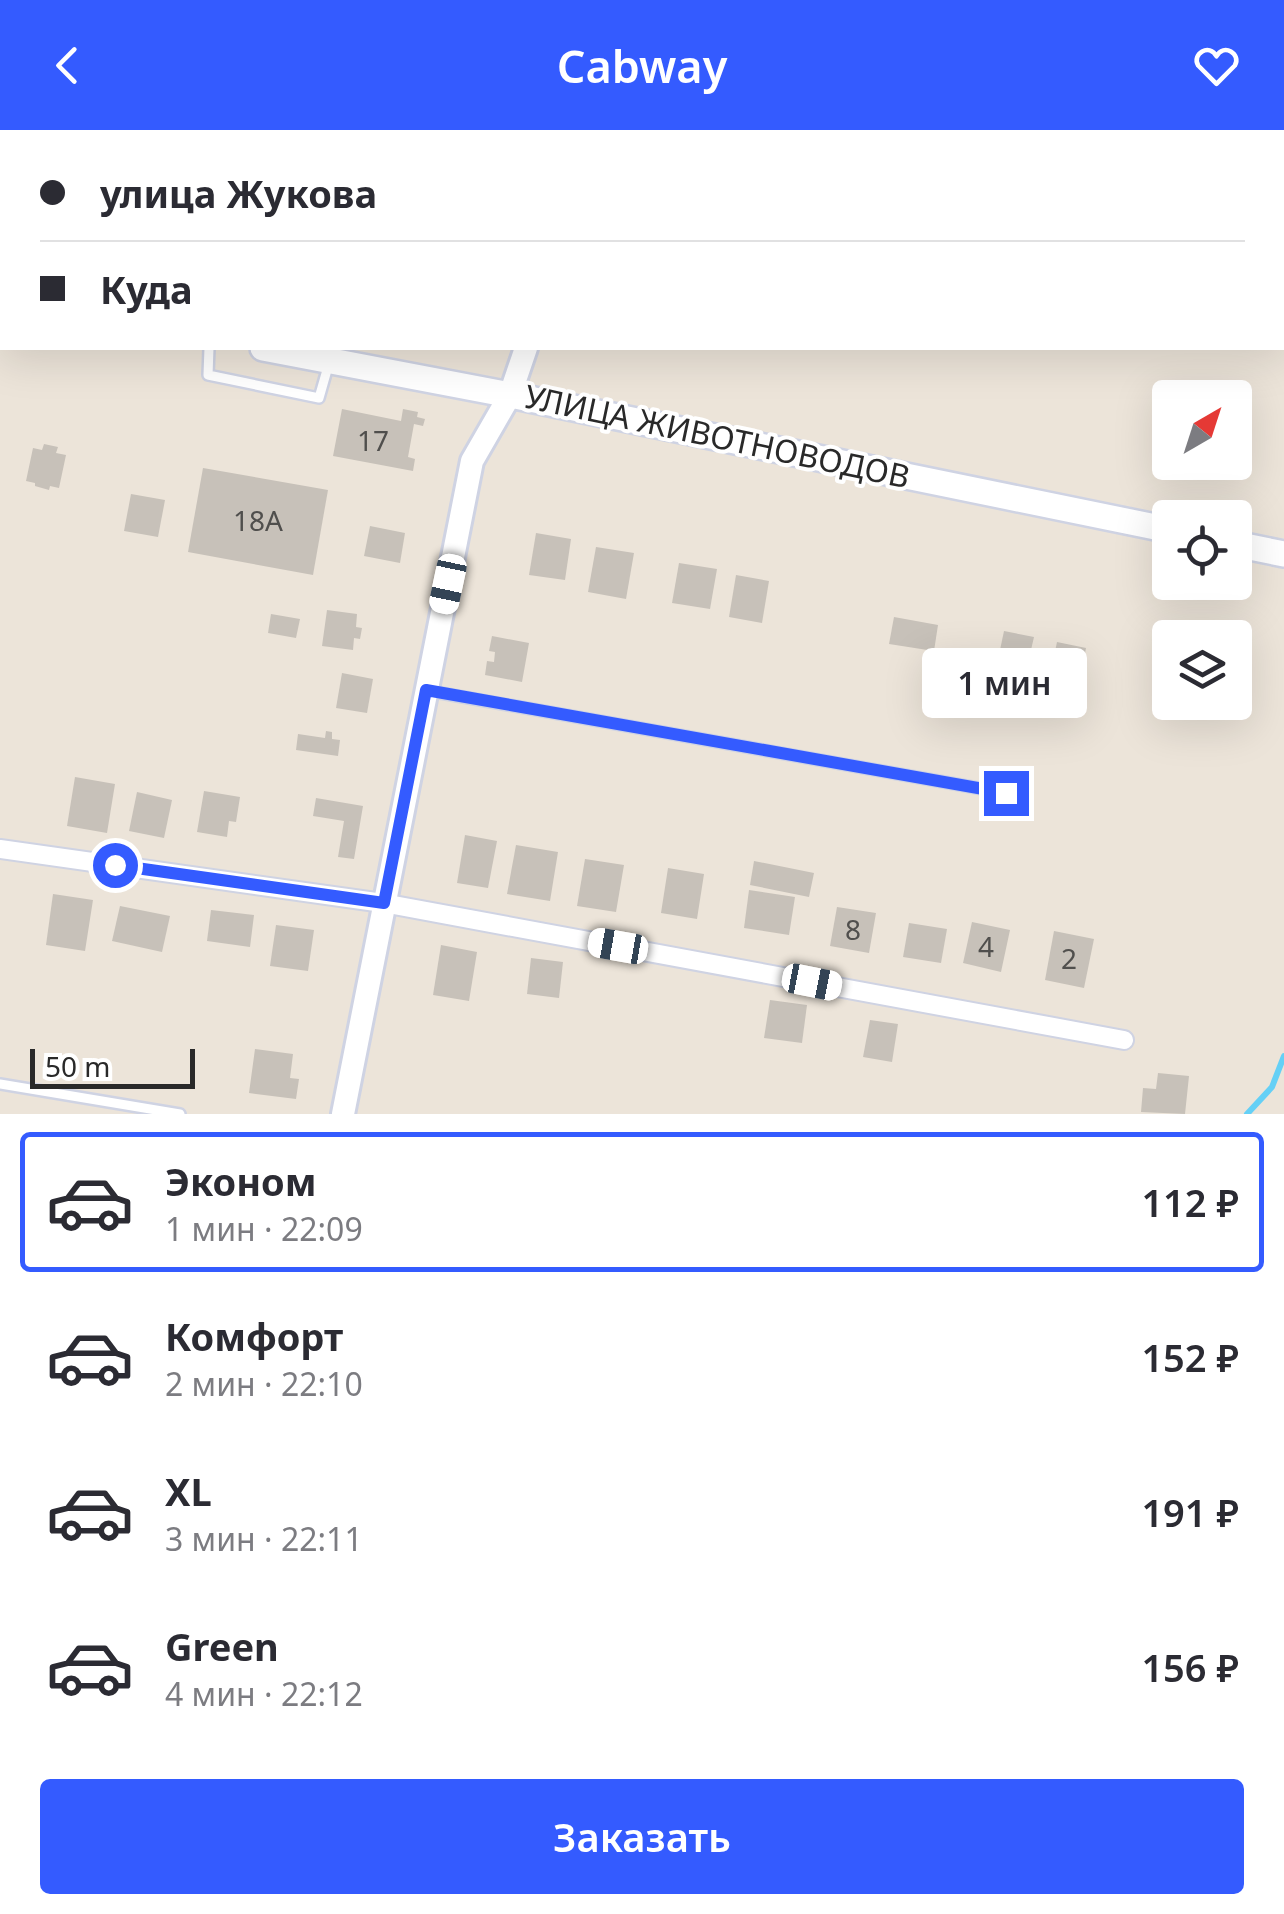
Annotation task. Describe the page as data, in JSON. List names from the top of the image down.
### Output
{
  "streets": {
    "main road": ["УЛИЦА ЖИВОТНОВОДОВ"]
  },
  "house_numbers": [
    "17",
    "18А",
    "8",
    "4",
    "2"
  ],
  "scale_bar": "50 m",
  "north": "top right",
  "page": {
    "header": "Cabway",
    "banner": ["улица Жукова", "Куда"],
    "bubble": "1 мин",
    "scale": "50 m",
    "list": [
      {
        "name": "Эконом",
        "note": "1 мин · 22:09",
        "value": "112 ₽"
      },
      {
        "name": "Комфорт",
        "note": "2 мин · 22:10",
        "value": "152 ₽"
      },
      {
        "name": "XL",
        "note": "3 мин · 22:11",
        "value": "191 ₽"
      },
      {
        "name": "Green",
        "note": "4 мин · 22:12",
        "value": "156 ₽"
      }
    ],
    "buttons": "Заказать"
  }
}
